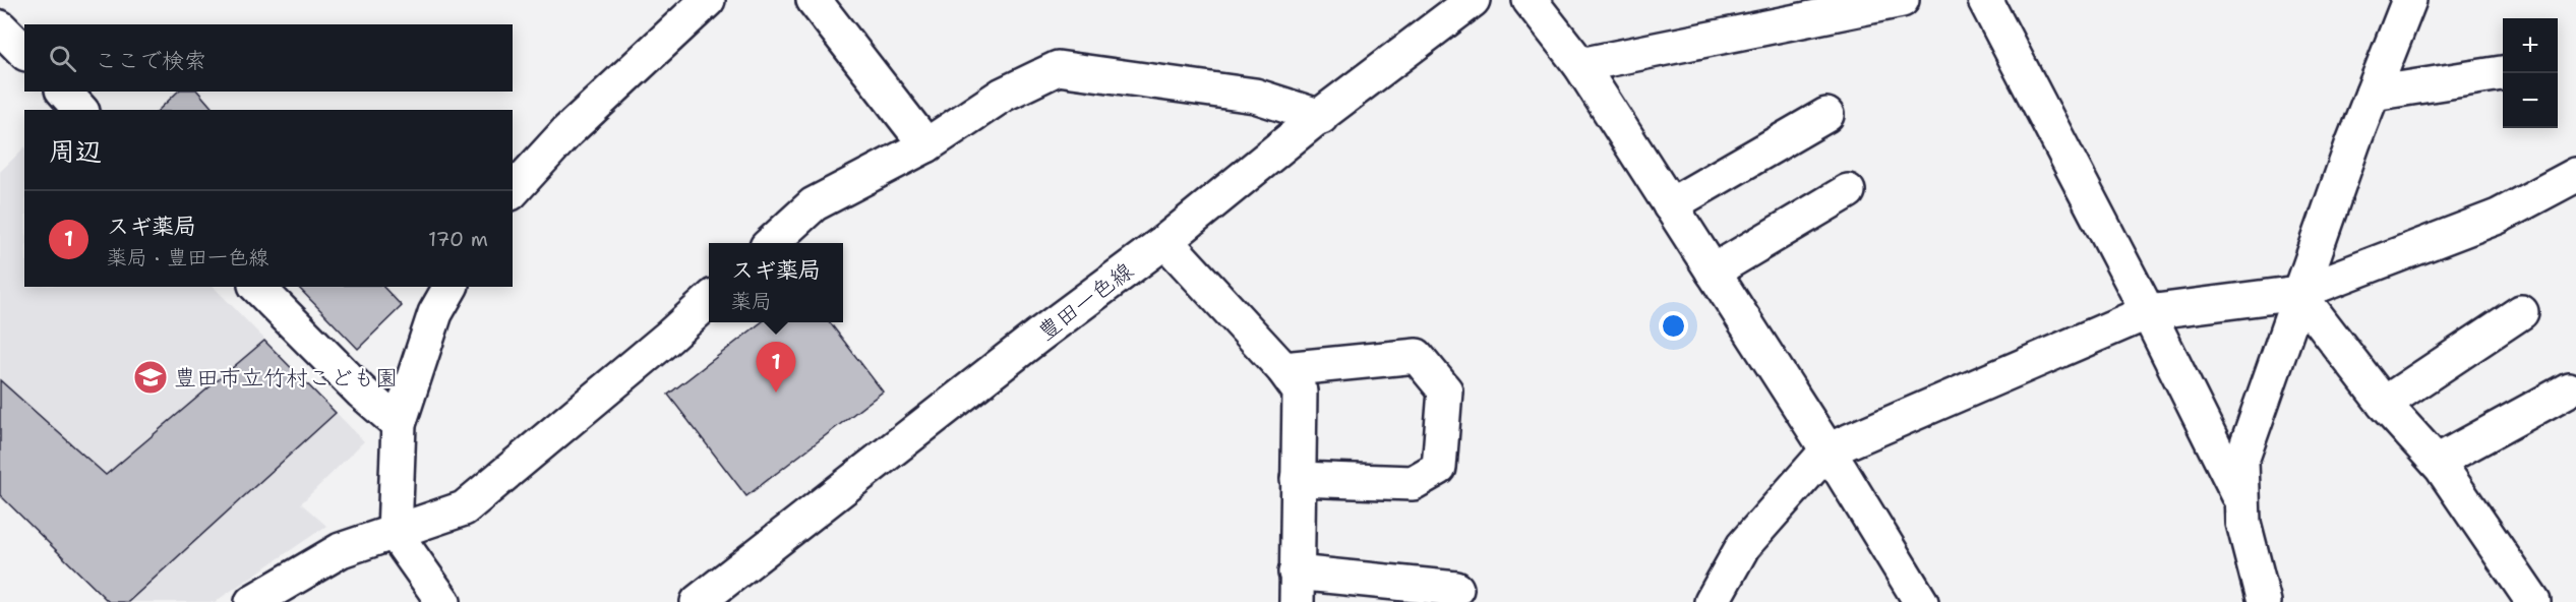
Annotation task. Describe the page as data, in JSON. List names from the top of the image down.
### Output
{
  "streets": {
    "street": ["豊田一色線"]
  },
  "places": {
    "school or university": ["豊田市立竹村こども園"]
  },
  "page": {
    "map_buttons": ["+", "−"],
    "search": "ここで検索",
    "heading": "周辺",
    "list": [
      {
        "mark": "1",
        "name": "スギ薬局",
        "note": "薬局 · 豊田一色線",
        "value": "170 m"
      }
    ],
    "popup": ["スギ薬局", "薬局"],
    "pins": "1"
  }
}
